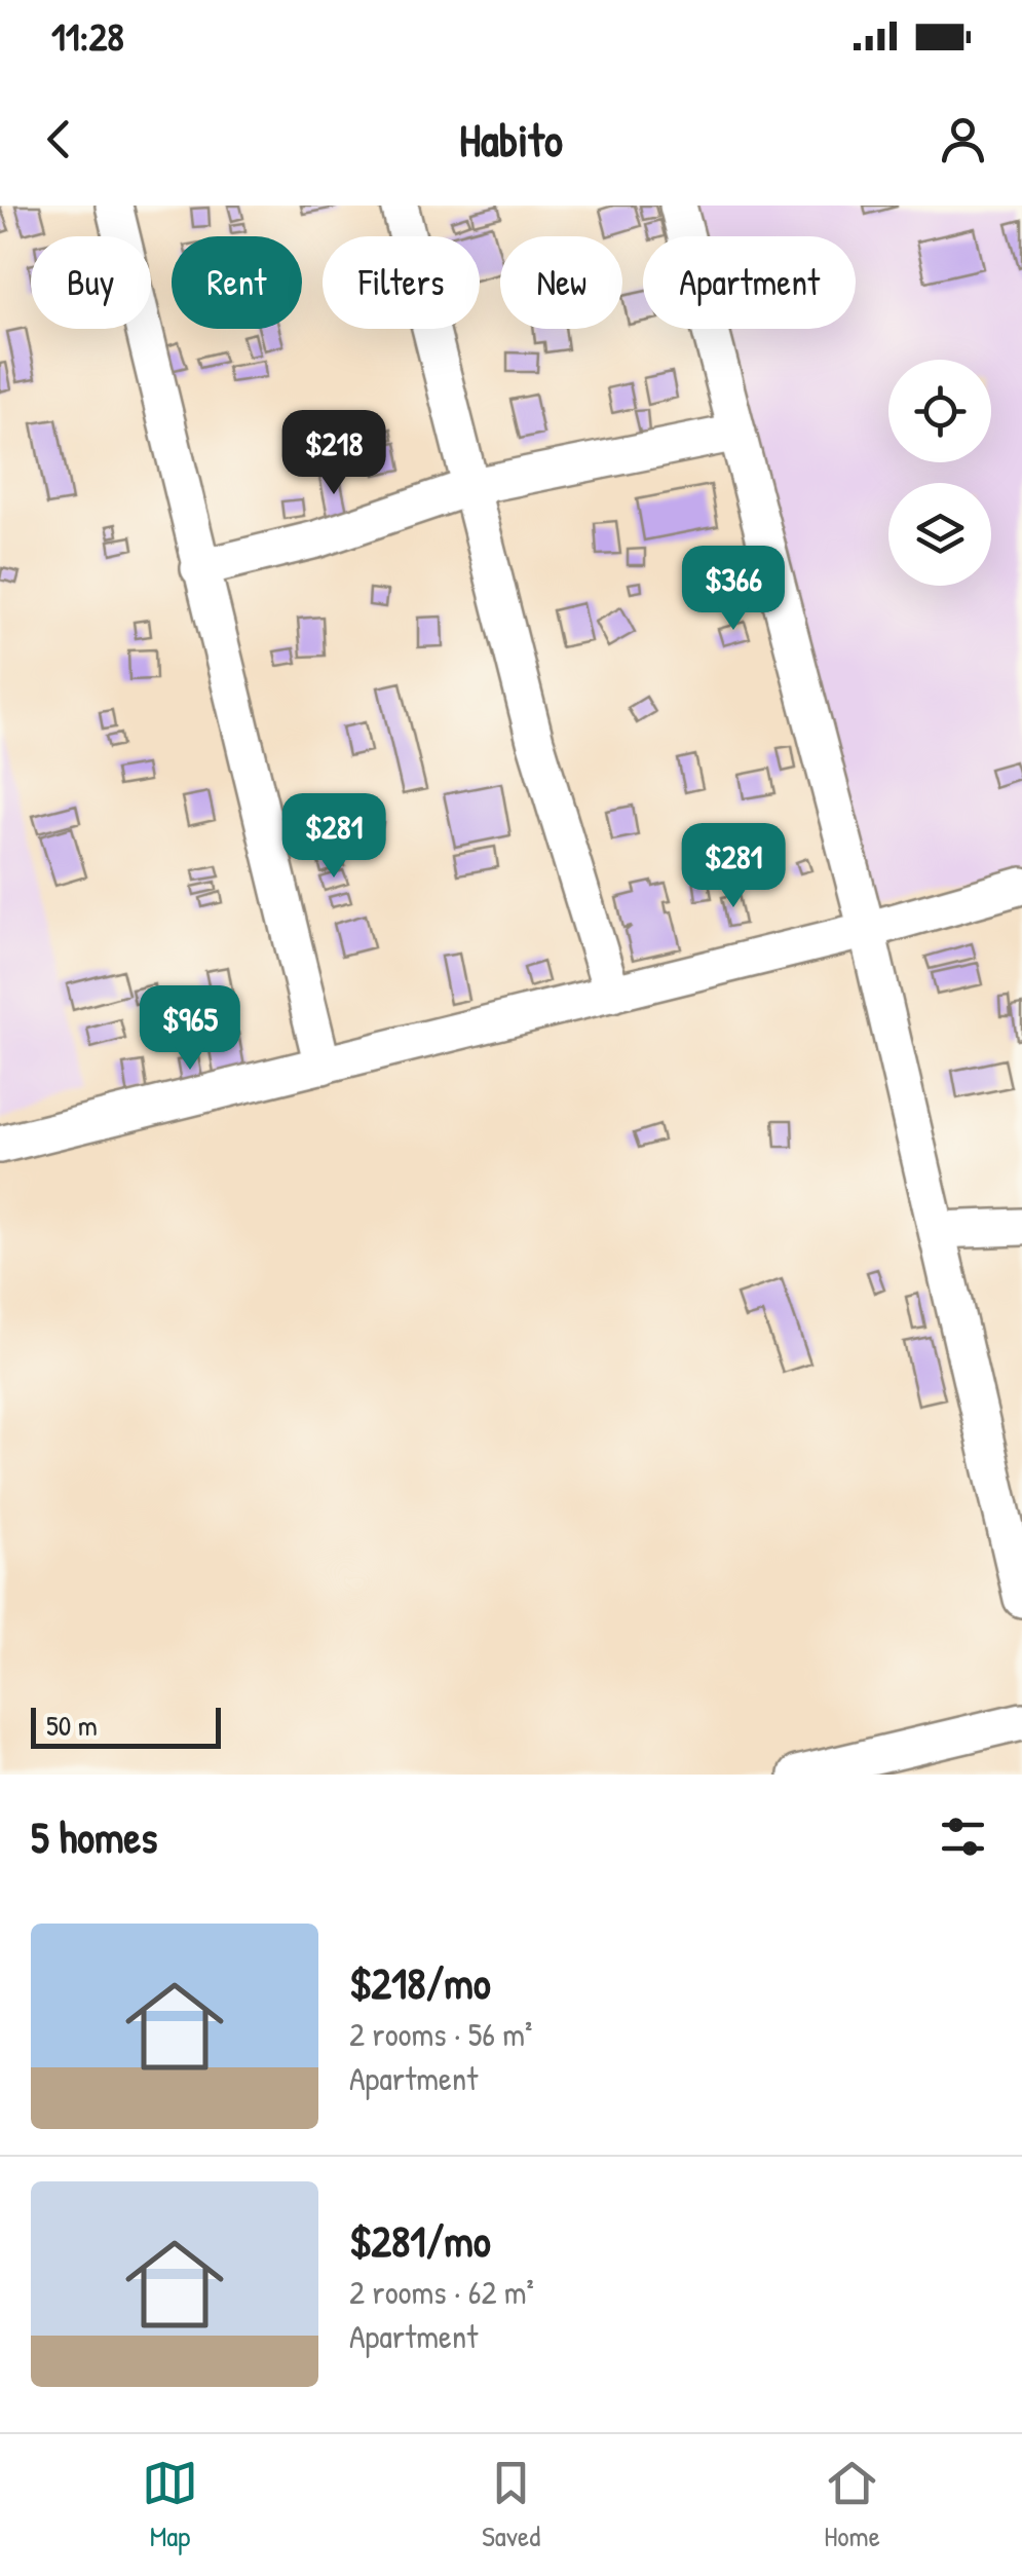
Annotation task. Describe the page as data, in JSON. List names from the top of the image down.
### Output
{
  "scale_bar": "50 m",
  "page": {
    "status": "11:28",
    "header": "Habito",
    "chip": [
      "Buy",
      "Rent",
      "Filters",
      "New",
      "Apartment"
    ],
    "price": [
      "$218",
      "$366",
      "$281",
      "$281",
      "$965"
    ],
    "scale": "50 m",
    "heading": "5 homes",
    "list": [
      {
        "name": "$218/mo",
        "note": "2 rooms · 56 m² · Apartment"
      },
      {
        "name": "$281/mo",
        "note": "2 rooms · 62 m² · Apartment"
      }
    ],
    "tabs": ["Map", "Saved", "Home"]
  }
}
